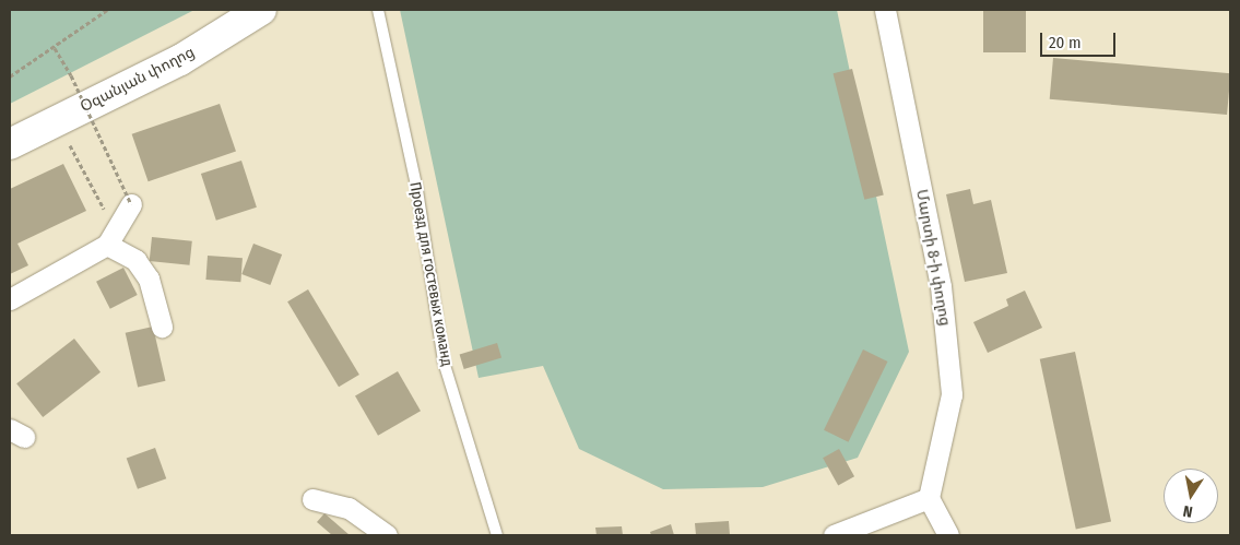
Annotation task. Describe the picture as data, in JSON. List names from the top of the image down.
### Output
{
  "streets": {
    "main road": ["Օզանյան փողոց"],
    "street": ["Մարտի 8-ի փողոց"],
    "lane": ["Проезд для гостевых команд"]
  },
  "scale_bar": "20 m",
  "north": "bottom"
}
